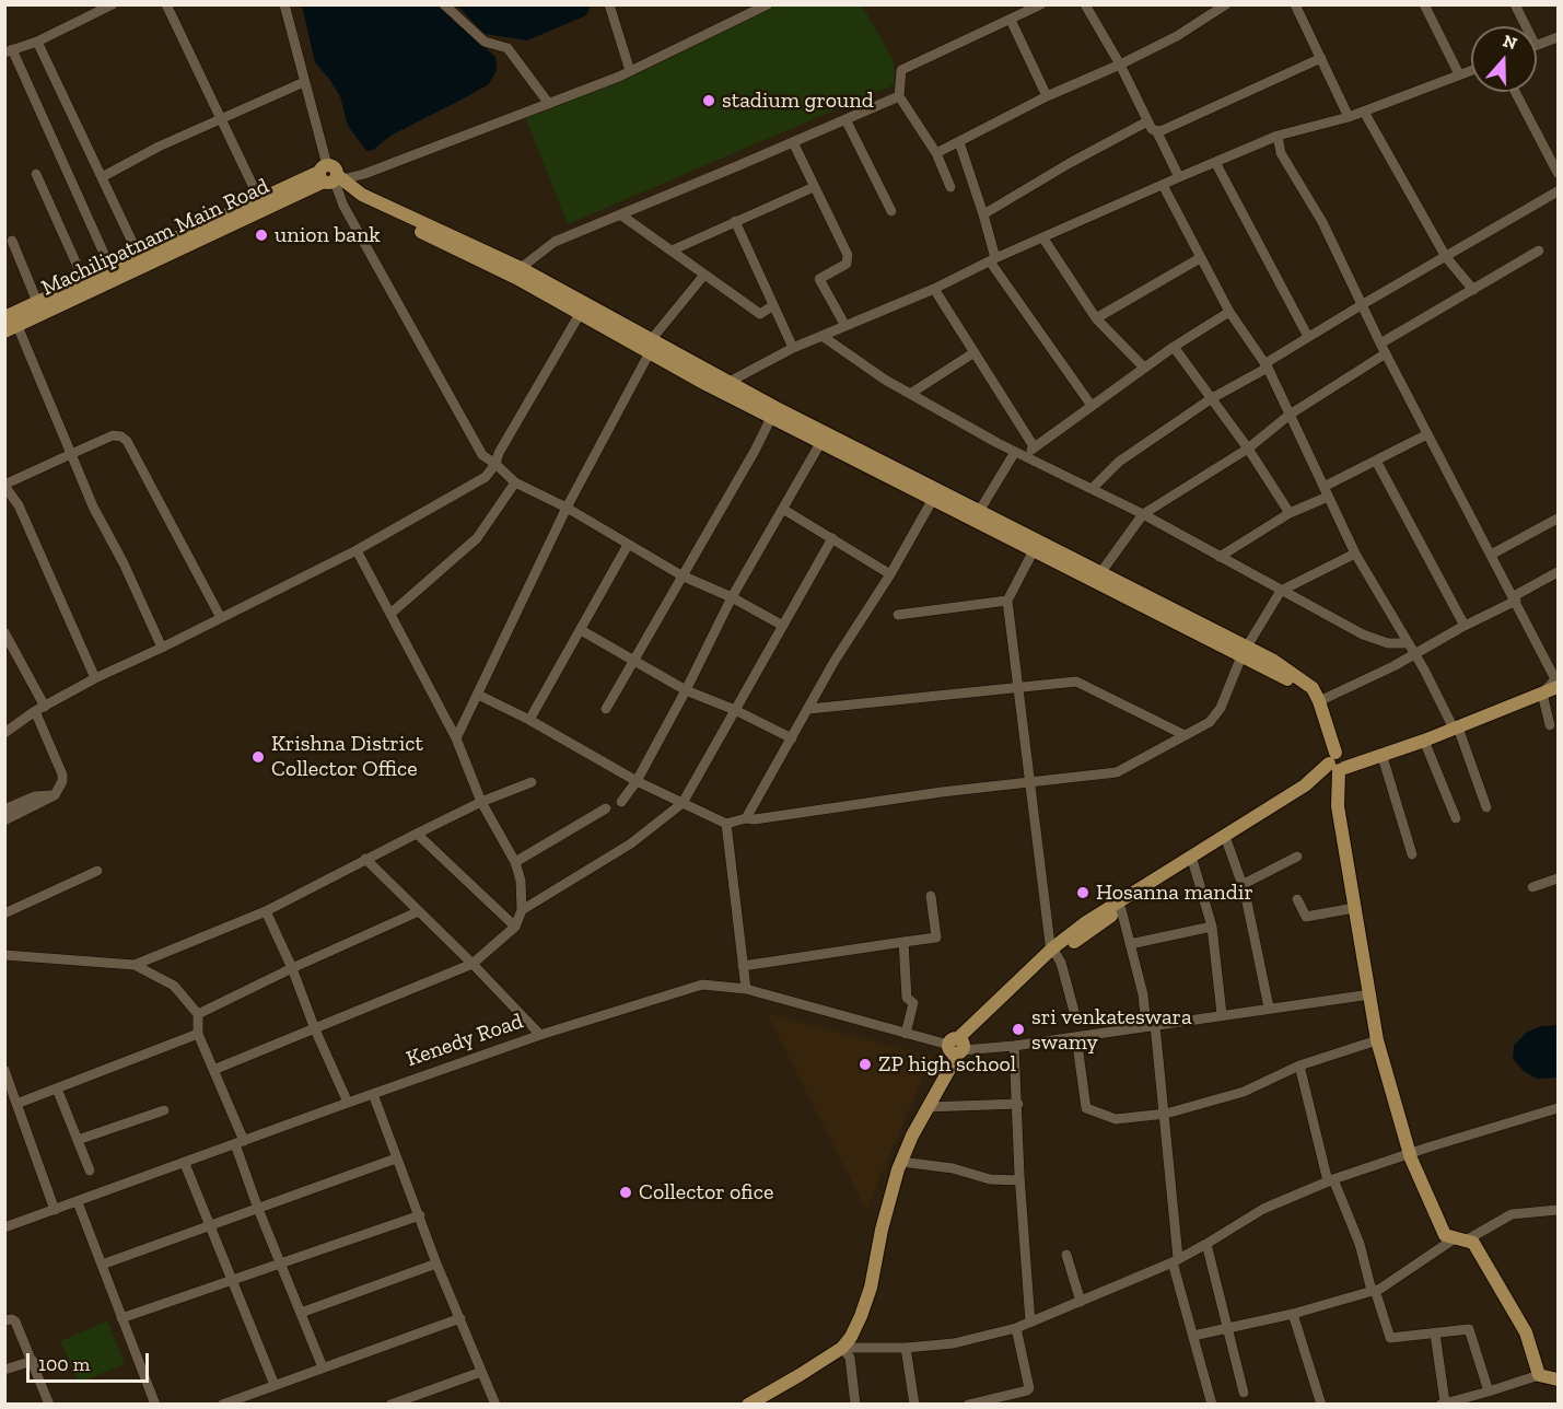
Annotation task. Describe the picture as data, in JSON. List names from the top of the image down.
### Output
{
  "streets": {
    "main road": ["Machilipatnam Main Road"],
    "street": ["Kenedy Road"]
  },
  "places": [
    "stadium ground",
    "union bank",
    "Krishna District Collector Office",
    "Hosanna mandir",
    "sri venkateswara swamy",
    "ZP high school",
    "Collector ofice"
  ],
  "scale_bar": "100 m",
  "north": "top"
}
